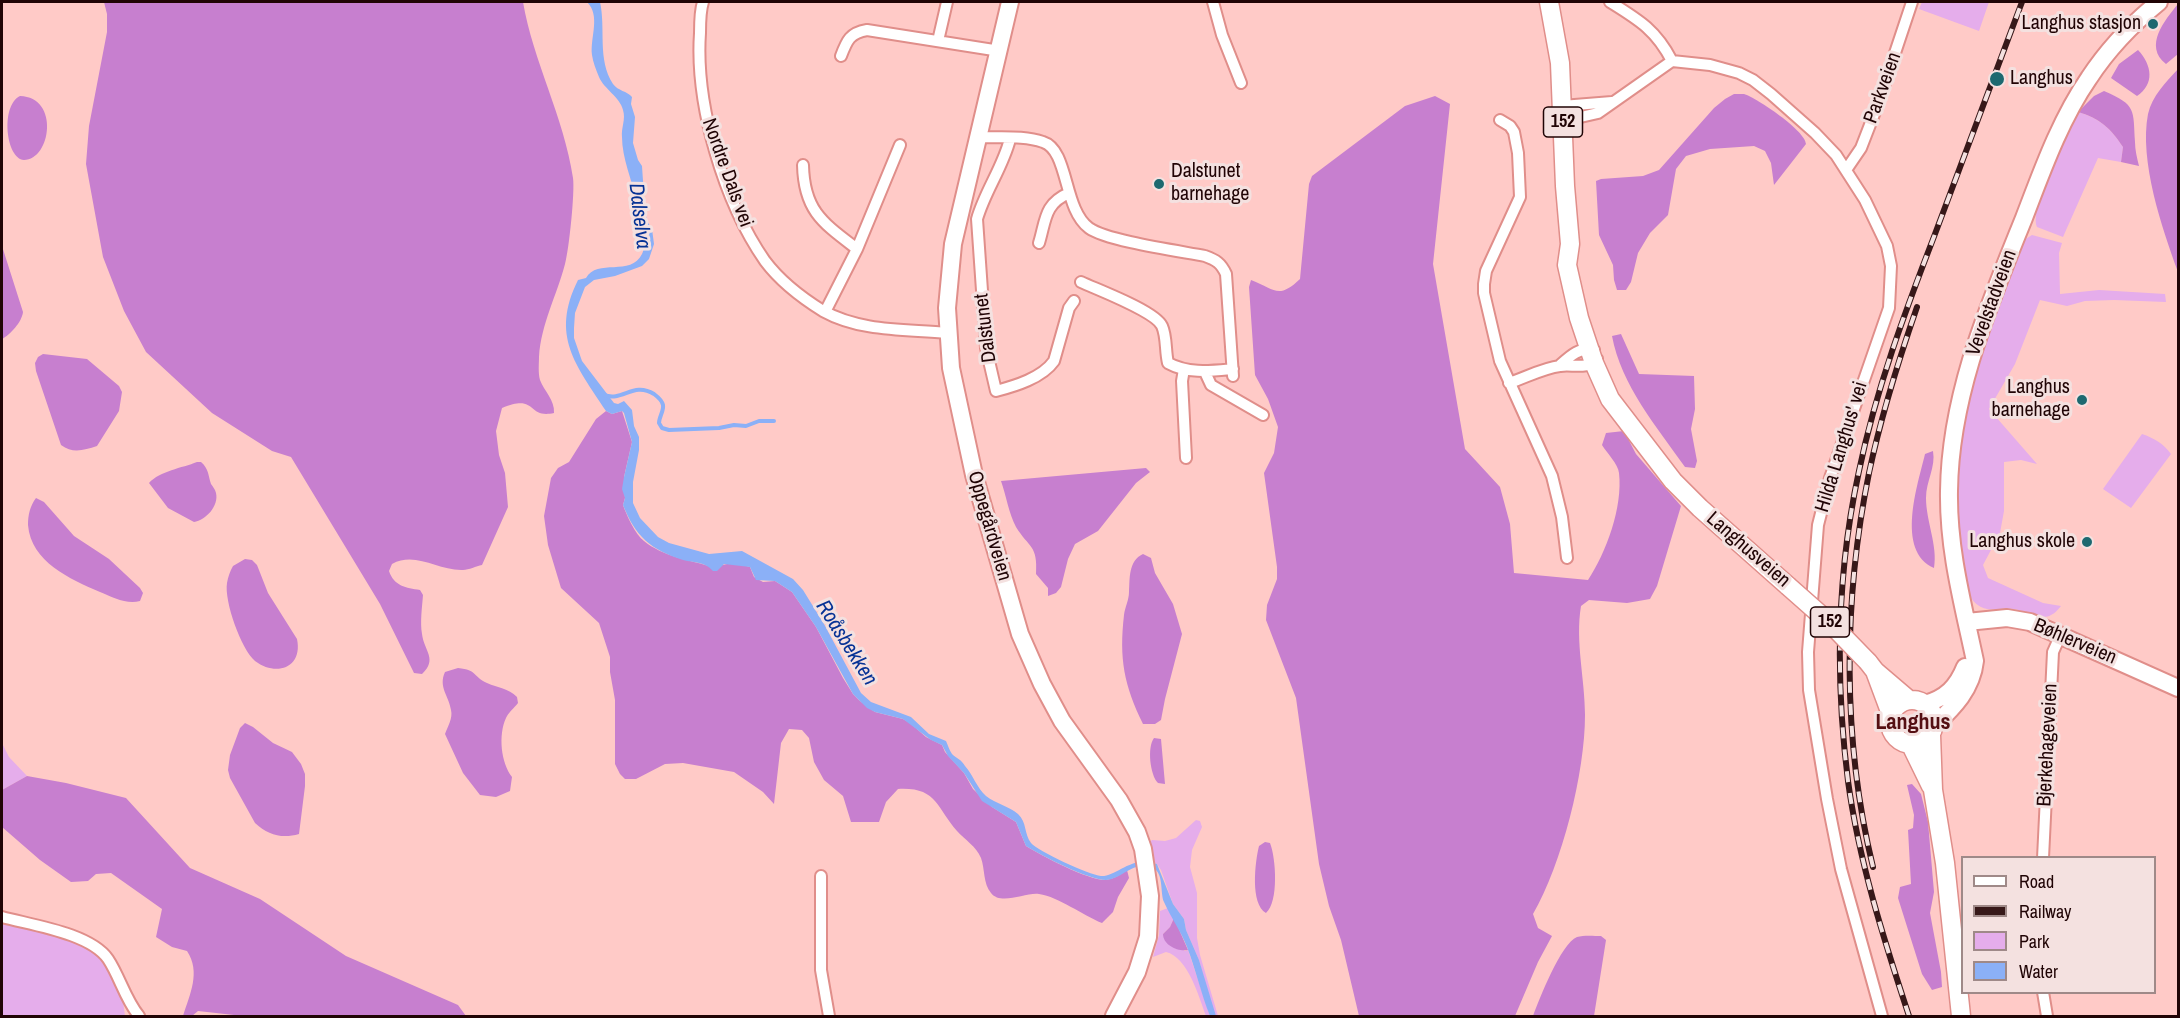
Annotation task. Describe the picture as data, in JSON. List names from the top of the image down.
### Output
{
  "streets": {
    "main road": [
      "152",
      "Vevelstadveien",
      "Oppegårdveien",
      "Langhusveien",
      "Bøhlerveien"
    ],
    "street": [
      "Parkveien",
      "Nordre Dals vei",
      "Dalstunet",
      "Hilda Langhus' vei",
      "Bjerkehageveien"
    ]
  },
  "crossings": [
    ["Parkveien", "Hilda Langhus' vei"],
    ["Nordre Dals vei", "Oppegårdveien"],
    ["Vevelstadveien", "Langhusveien"],
    ["Vevelstadveien", "Bøhlerveien"],
    ["Bøhlerveien", "Bjerkehageveien"]
  ],
  "districts": ["Langhus"],
  "water": ["Dalselva", "Roåsbekken"],
  "places": [
    "Langhus stasjon",
    "Langhus",
    "Dalstunet barnehage",
    "Langhus barnehage",
    "Langhus skole"
  ],
  "legend": [
    "Road",
    "Railway",
    "Park",
    "Water"
  ]
}
